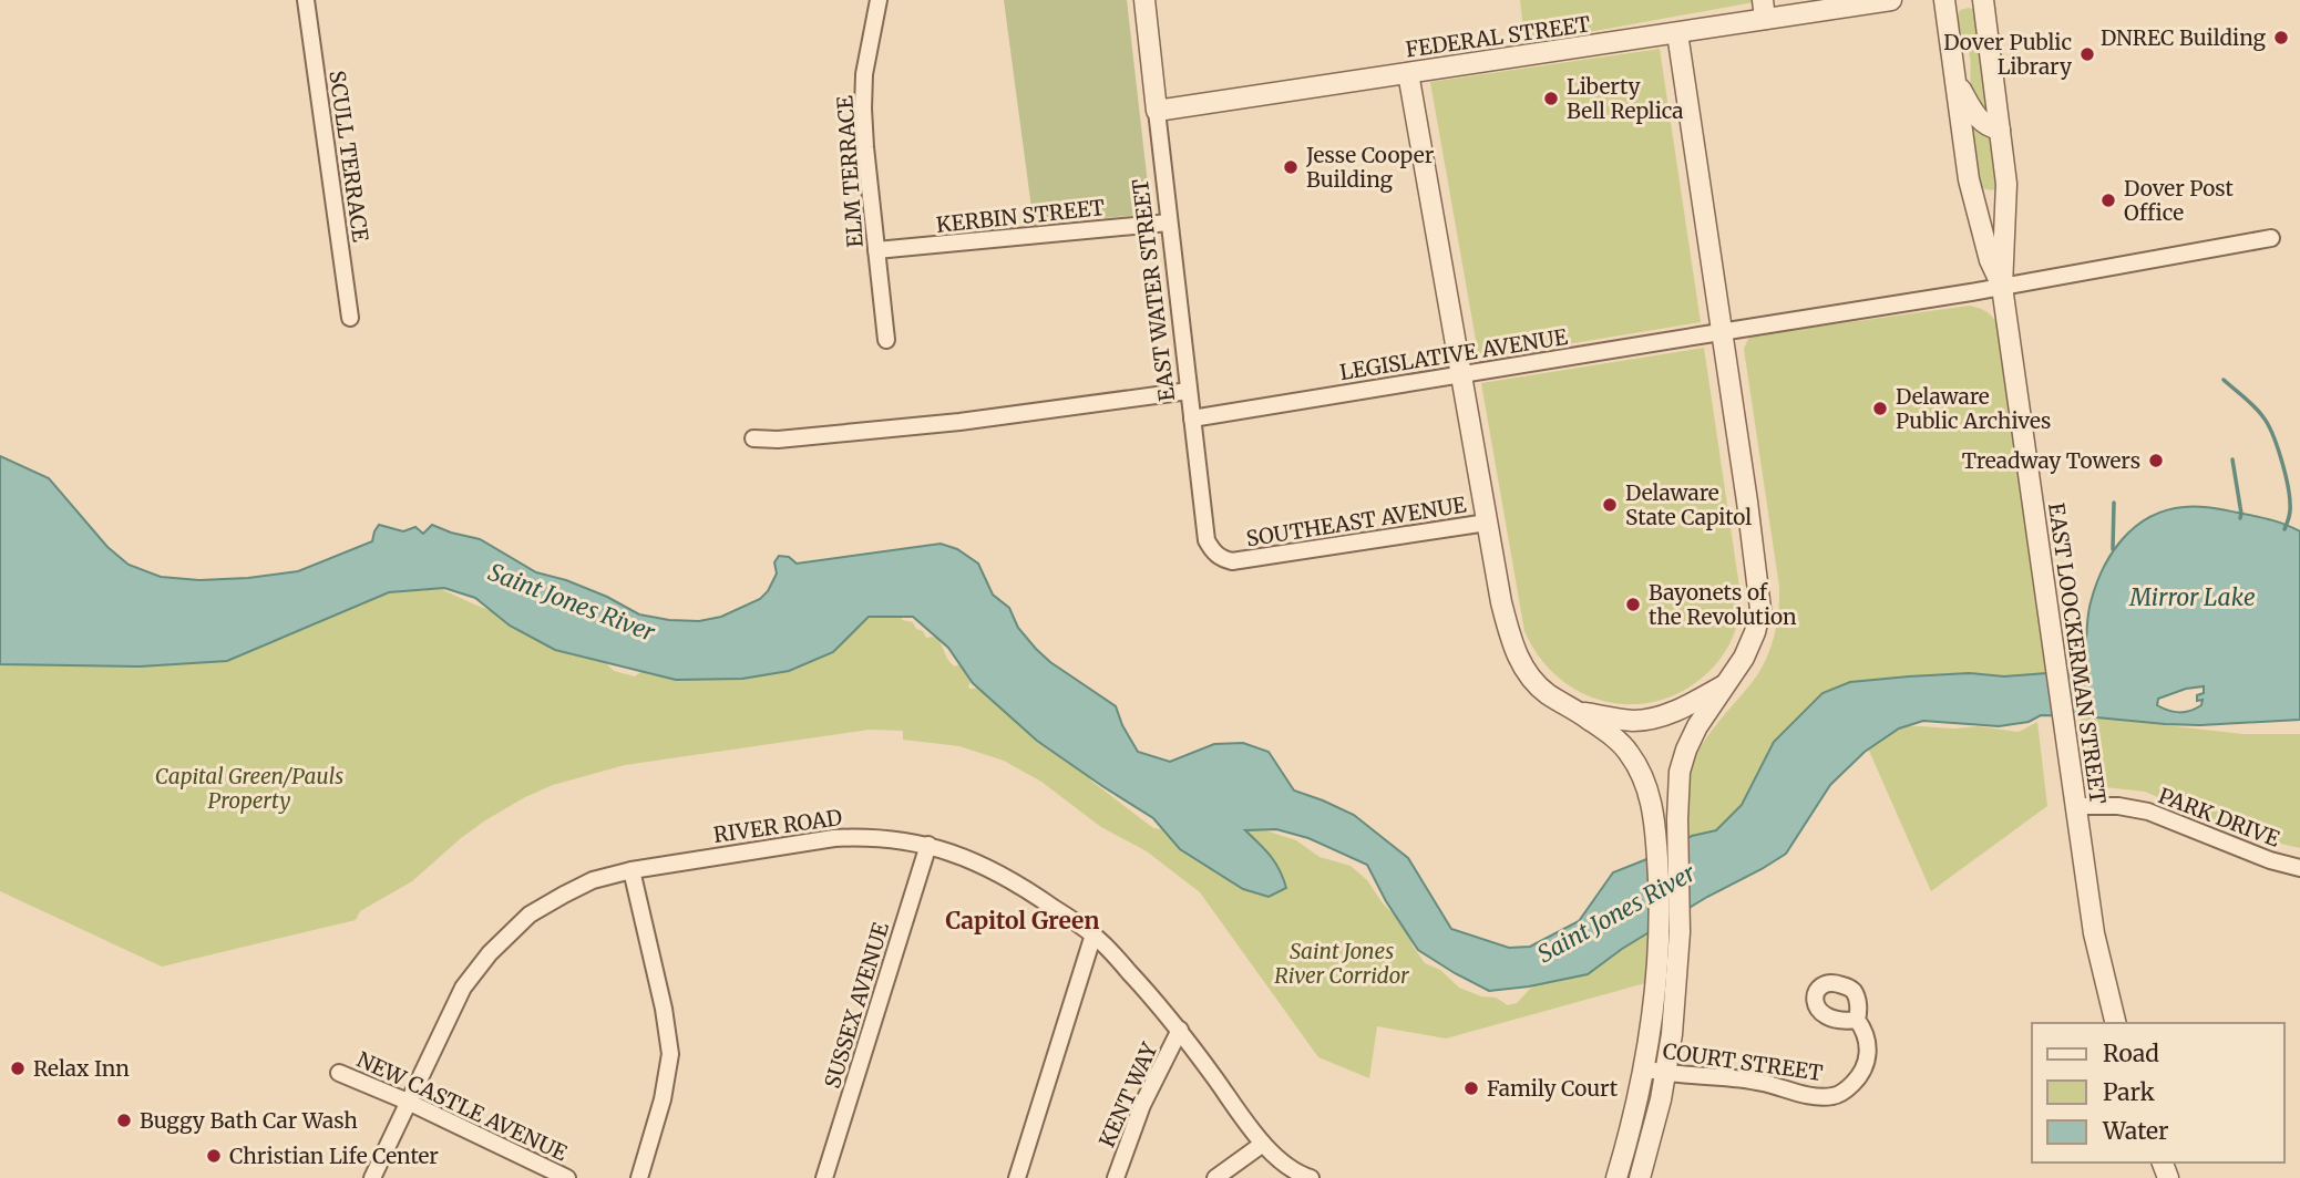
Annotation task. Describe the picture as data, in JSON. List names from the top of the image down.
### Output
{
  "streets": {
    "street": [
      "FEDERAL STREET",
      "SCULL TERRACE",
      "ELM TERRACE",
      "KERBIN STREET",
      "EAST WATER STREET",
      "LEGISLATIVE AVENUE",
      "SOUTHEAST AVENUE",
      "EAST LOOCKERMAN STREET",
      "PARK DRIVE",
      "RIVER ROAD",
      "SUSSEX AVENUE",
      "COURT STREET",
      "KENT WAY",
      "NEW CASTLE AVENUE"
    ]
  },
  "crossings": [
    ["FEDERAL STREET", "EAST WATER STREET"],
    ["ELM TERRACE", "KERBIN STREET"],
    ["KERBIN STREET", "EAST WATER STREET"],
    ["EAST WATER STREET", "LEGISLATIVE AVENUE"],
    ["EAST WATER STREET", "SOUTHEAST AVENUE"],
    ["LEGISLATIVE AVENUE", "EAST LOOCKERMAN STREET"],
    ["EAST LOOCKERMAN STREET", "PARK DRIVE"],
    ["RIVER ROAD", "SUSSEX AVENUE"],
    ["RIVER ROAD", "KENT WAY"],
    ["RIVER ROAD", "NEW CASTLE AVENUE"]
  ],
  "districts": ["Capitol Green"],
  "water": ["Mirror Lake", "Saint Jones River"],
  "parks": ["Capital Green/Pauls Property", "Saint Jones River Corridor"],
  "places": [
    "DNREC Building",
    "Dover Public Library",
    "Liberty Bell Replica",
    "Jesse Cooper Building",
    "Dover Post Office",
    "Delaware Public Archives",
    "Treadway Towers",
    "Delaware State Capitol",
    "Bayonets of the Revolution",
    "Relax Inn",
    "Family Court",
    "Buggy Bath Car Wash",
    "Christian Life Center"
  ],
  "legend": ["Road", "Park", "Water"]
}
